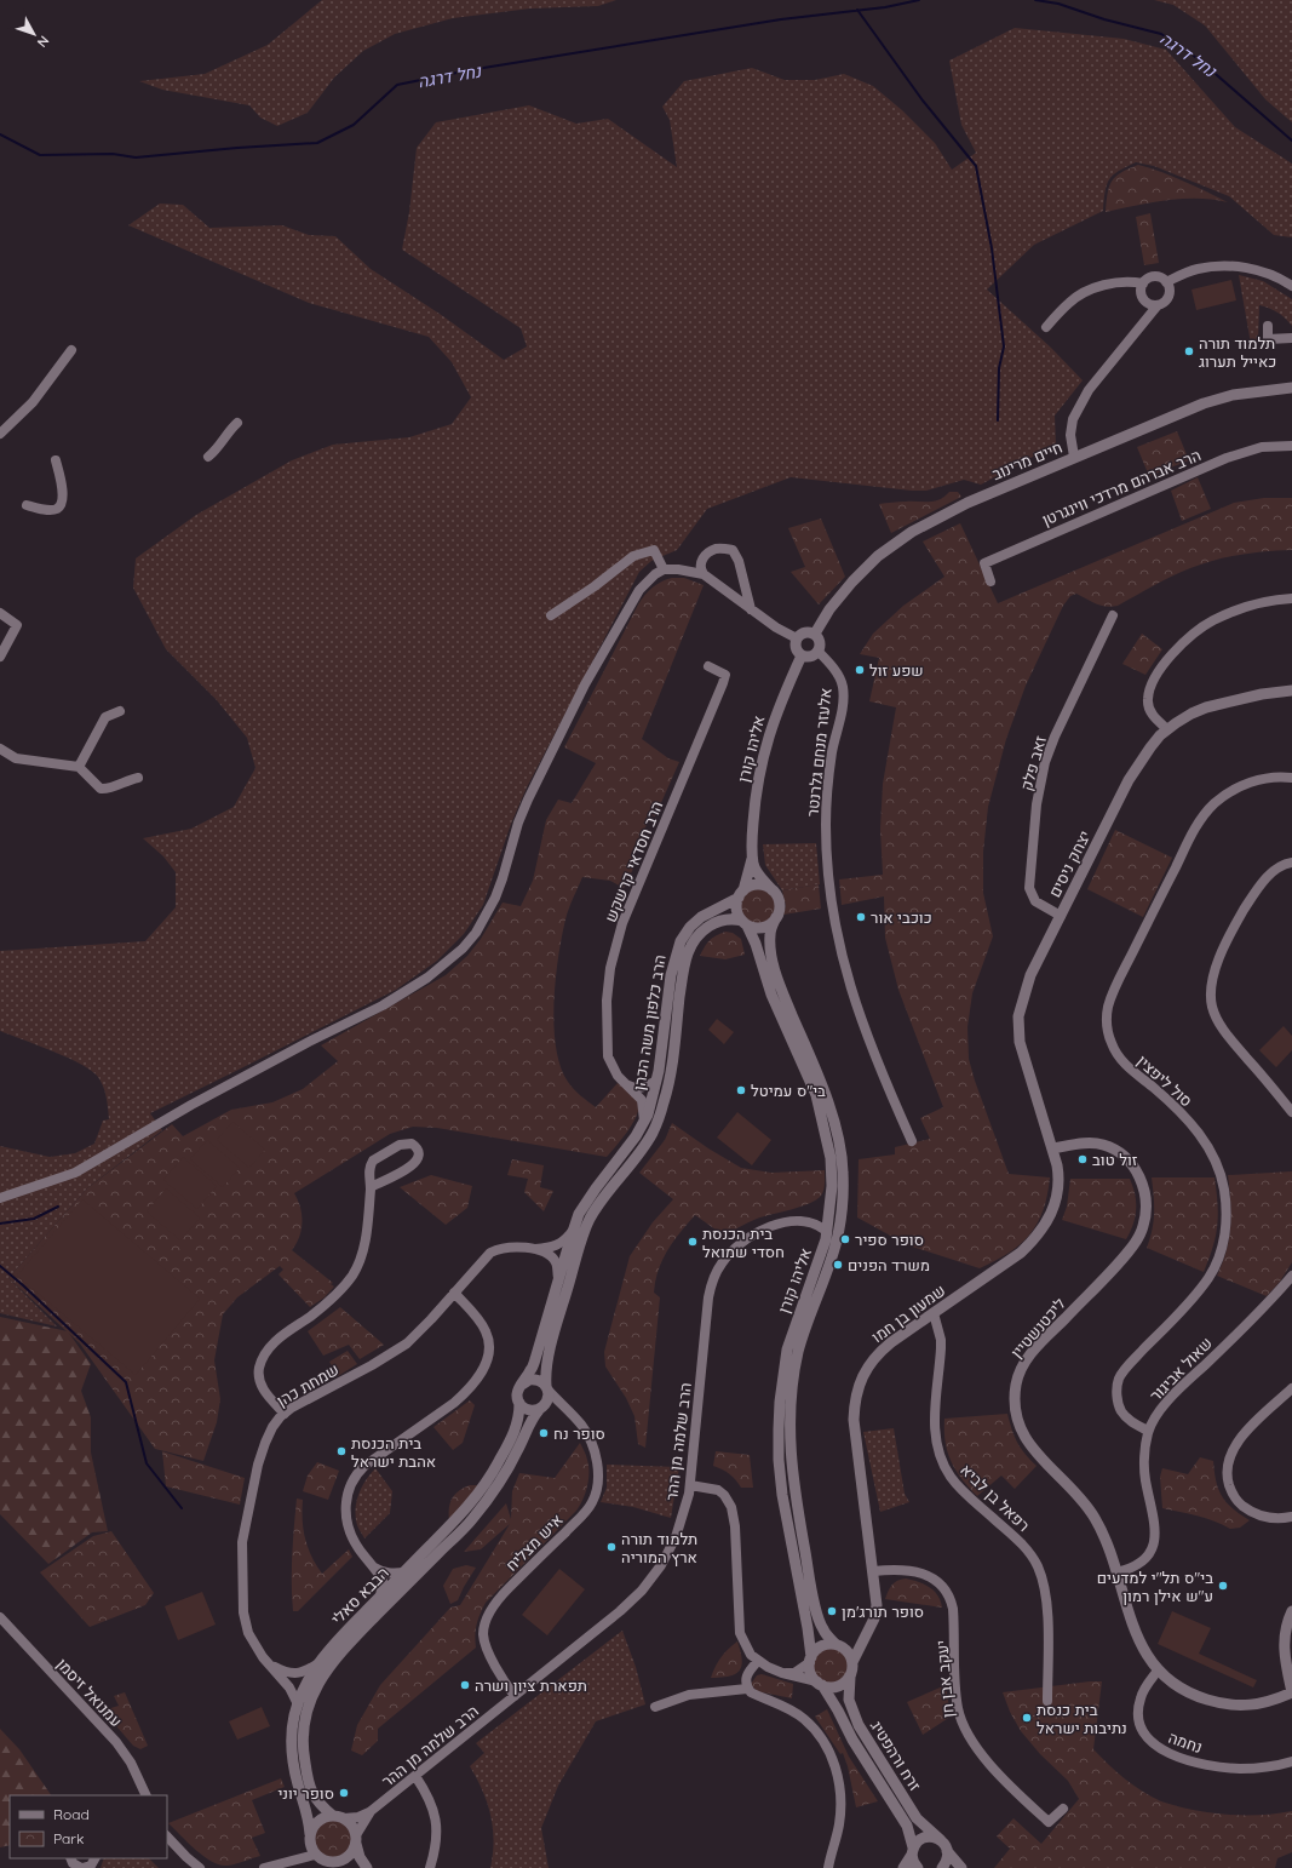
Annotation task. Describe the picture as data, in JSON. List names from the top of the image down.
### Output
{
  "streets": {
    "street": [
      "חיים מרינוב",
      "הרב אברהם מרדכי ווינגרטן",
      "אליהו קורן",
      "אלעזר מנחם גלרנטר",
      "זאב פלק",
      "הרב חסדאי קרשקש",
      "יצחק ניסים",
      "הרב כלפון משה הכהן",
      "סול ליפצין",
      "שמעון בן חמו",
      "ליכטנשטיין",
      "שאול אביגור",
      "שמחת כהן",
      "הרב שלמה מן ההר",
      "רפאל בן לביא",
      "איש מצליח",
      "הבבא סאלי",
      "יעקב אבן חן",
      "עמנואל זיסמן",
      "נחמה",
      "זרח ורהפטיג"
    ]
  },
  "crossings": [
    ["חיים מרינוב", "אליהו קורן"],
    ["חיים מרינוב", "אלעזר מנחם גלרנטר"],
    ["אליהו קורן", "אלעזר מנחם גלרנטר"],
    ["אליהו קורן", "הרב כלפון משה הכהן"],
    ["אליהו קורן", "שמעון בן חמו"],
    ["אליהו קורן", "הרב שלמה מן ההר"],
    ["אליהו קורן", "זרח ורהפטיג"],
    ["זאב פלק", "יצחק ניסים"],
    ["הרב חסדאי קרשקש", "הרב כלפון משה הכהן"],
    ["יצחק ניסים", "שמעון בן חמו"],
    ["יצחק ניסים", "ליכטנשטיין"],
    ["הרב כלפון משה הכהן", "איש מצליח"],
    ["הרב כלפון משה הכהן", "הבבא סאלי"],
    ["סול ליפצין", "שאול אביגור"],
    ["שמעון בן חמו", "ליכטנשטיין"],
    ["שמעון בן חמו", "רפאל בן לביא"],
    ["שמעון בן חמו", "יעקב אבן חן"],
    ["שמעון בן חמו", "זרח ורהפטיג"],
    ["ליכטנשטיין", "שאול אביגור"],
    ["ליכטנשטיין", "נחמה"],
    ["שמחת כהן", "הבבא סאלי"],
    ["הרב שלמה מן ההר", "איש מצליח"],
    ["איש מצליח", "הבבא סאלי"]
  ],
  "water": ["נחל דרגה"],
  "places": [
    "תלמוד תורה כאייל תערוג",
    "שפע זול",
    "כוכבי אור",
    "בי\"ס עמיטל",
    "זול טוב",
    "סופר ספיר",
    "בית הכנסת חסדי שמואל",
    "משרד הפנים",
    "סופר נח",
    "בית הכנסת אהבת ישראל",
    "תלמוד תורה ארץ המוריה",
    "בי\"ס תל\"י למדעים ע\"ש אילן רמון",
    "סופר תורג'מן",
    "תפארת ציון ושרה",
    "בית כנסת נתיבות ישראל",
    "סופר יוני"
  ],
  "legend": ["Road", "Park"],
  "north": "bottom right"
}
